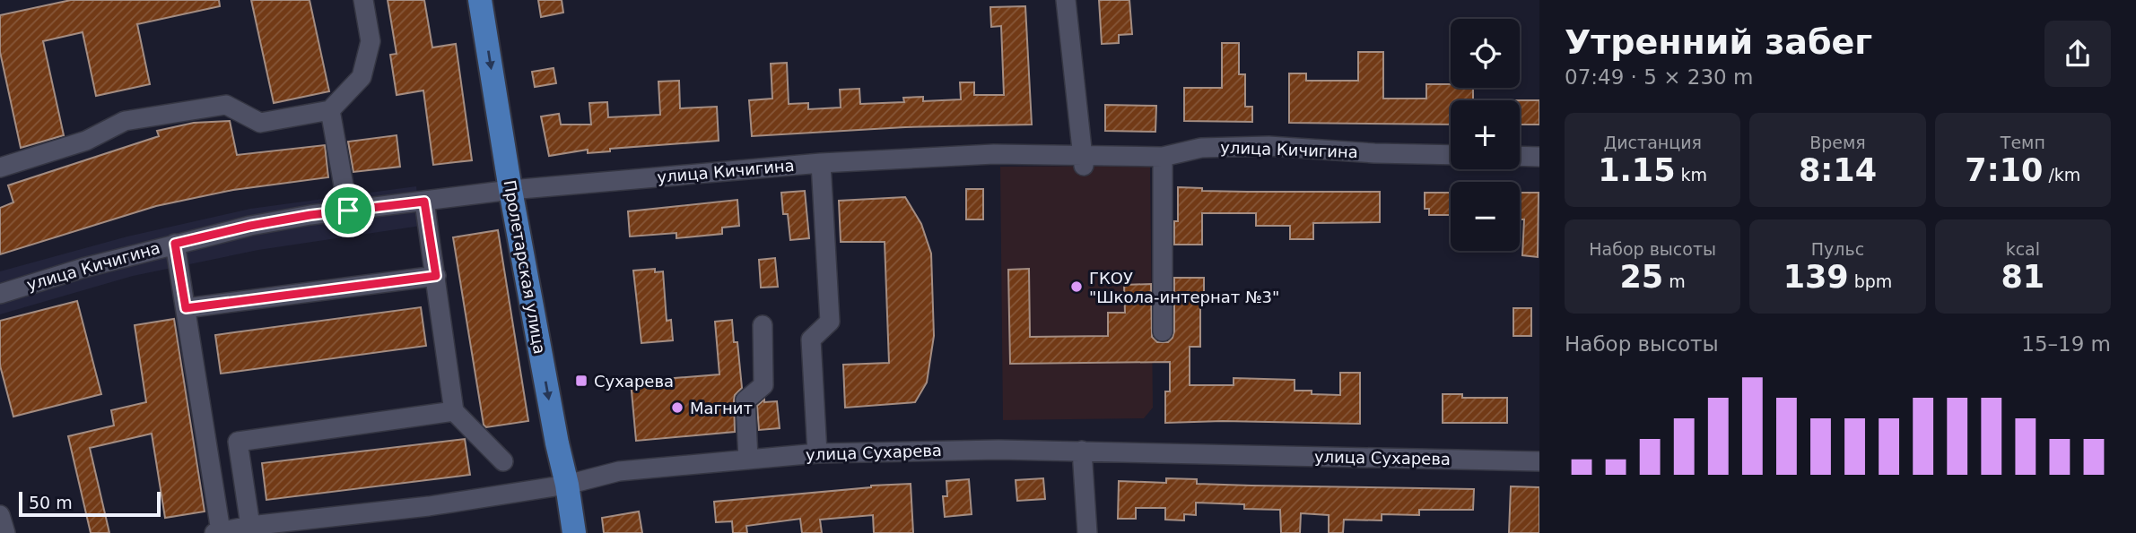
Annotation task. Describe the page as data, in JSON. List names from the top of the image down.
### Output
{
  "streets": {
    "main road": ["Пролетарская улица"],
    "street": ["улица Кичигина", "улица Сухарева"]
  },
  "crossings": [
    ["улица Кичигина", "Пролетарская улица"],
    ["Пролетарская улица", "улица Сухарева"]
  ],
  "one_way": ["Пролетарская улица"],
  "places": {
    "other": ["ГКОУ \"Школа-интернат №3\"", "Магнит"],
    "transit": ["Сухарева"]
  },
  "scale_bar": "50 m",
  "page": {
    "heading": ["Утренний забег", "07:49 · 5 × 230 m"],
    "map_buttons": ["+", "−"],
    "stats": [
      ["Дистанция", "1.15 km"],
      ["Время", "8:14"],
      ["Темп", "7:10 /km"],
      ["Набор высоты", "25 m"],
      ["Пульс", "139 bpm"],
      ["kcal", "81"]
    ],
    "chart": ["Набор высоты", "15–19 m"],
    "scale": "50 m"
  }
}
